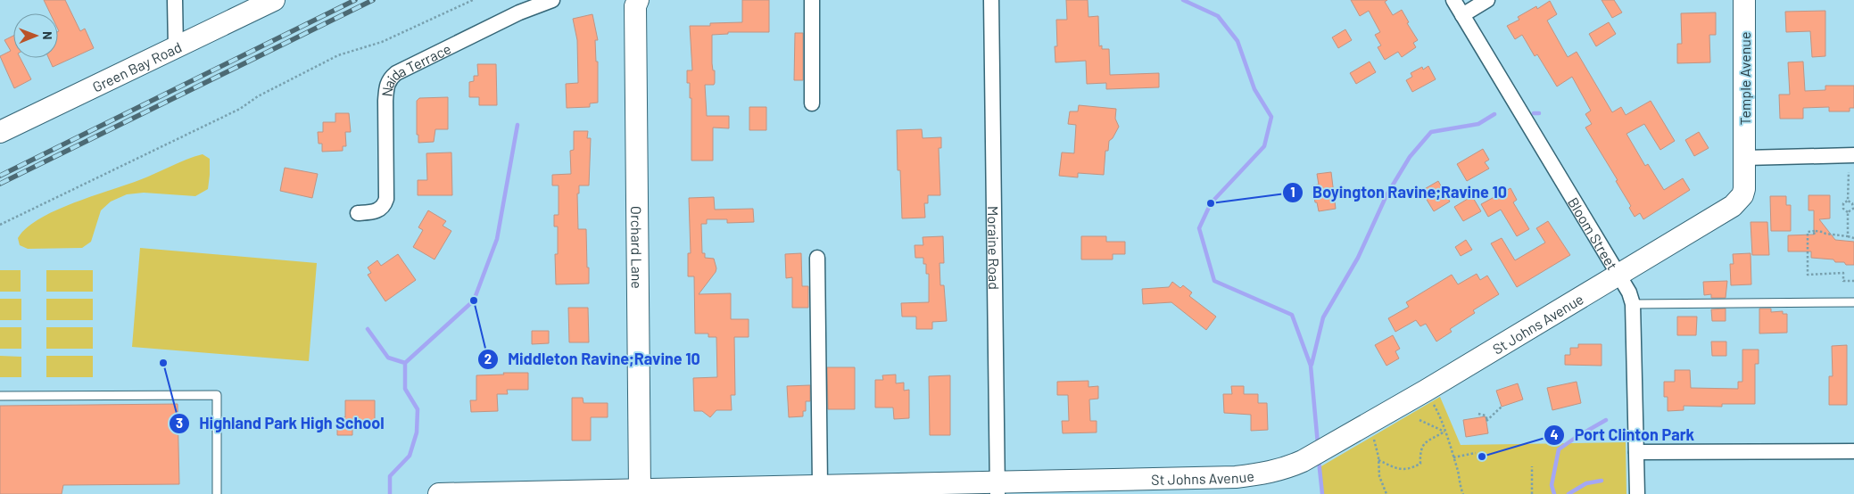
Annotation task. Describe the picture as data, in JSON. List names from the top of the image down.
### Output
{
  "streets": {
    "street": [
      "Green Bay Road",
      "Naida Terrace",
      "Temple Avenue",
      "Bloom Street",
      "Orchard Lane",
      "Moraine Road",
      "St Johns Avenue"
    ]
  },
  "crossings": [
    ["Temple Avenue", "St Johns Avenue"],
    ["Bloom Street", "St Johns Avenue"],
    ["Orchard Lane", "St Johns Avenue"],
    ["Moraine Road", "St Johns Avenue"]
  ],
  "places": [
    "Boyington Ravine;Ravine 10",
    "Middleton Ravine;Ravine 10",
    "Highland Park High School",
    "Port Clinton Park"
  ],
  "north": "right"
}
